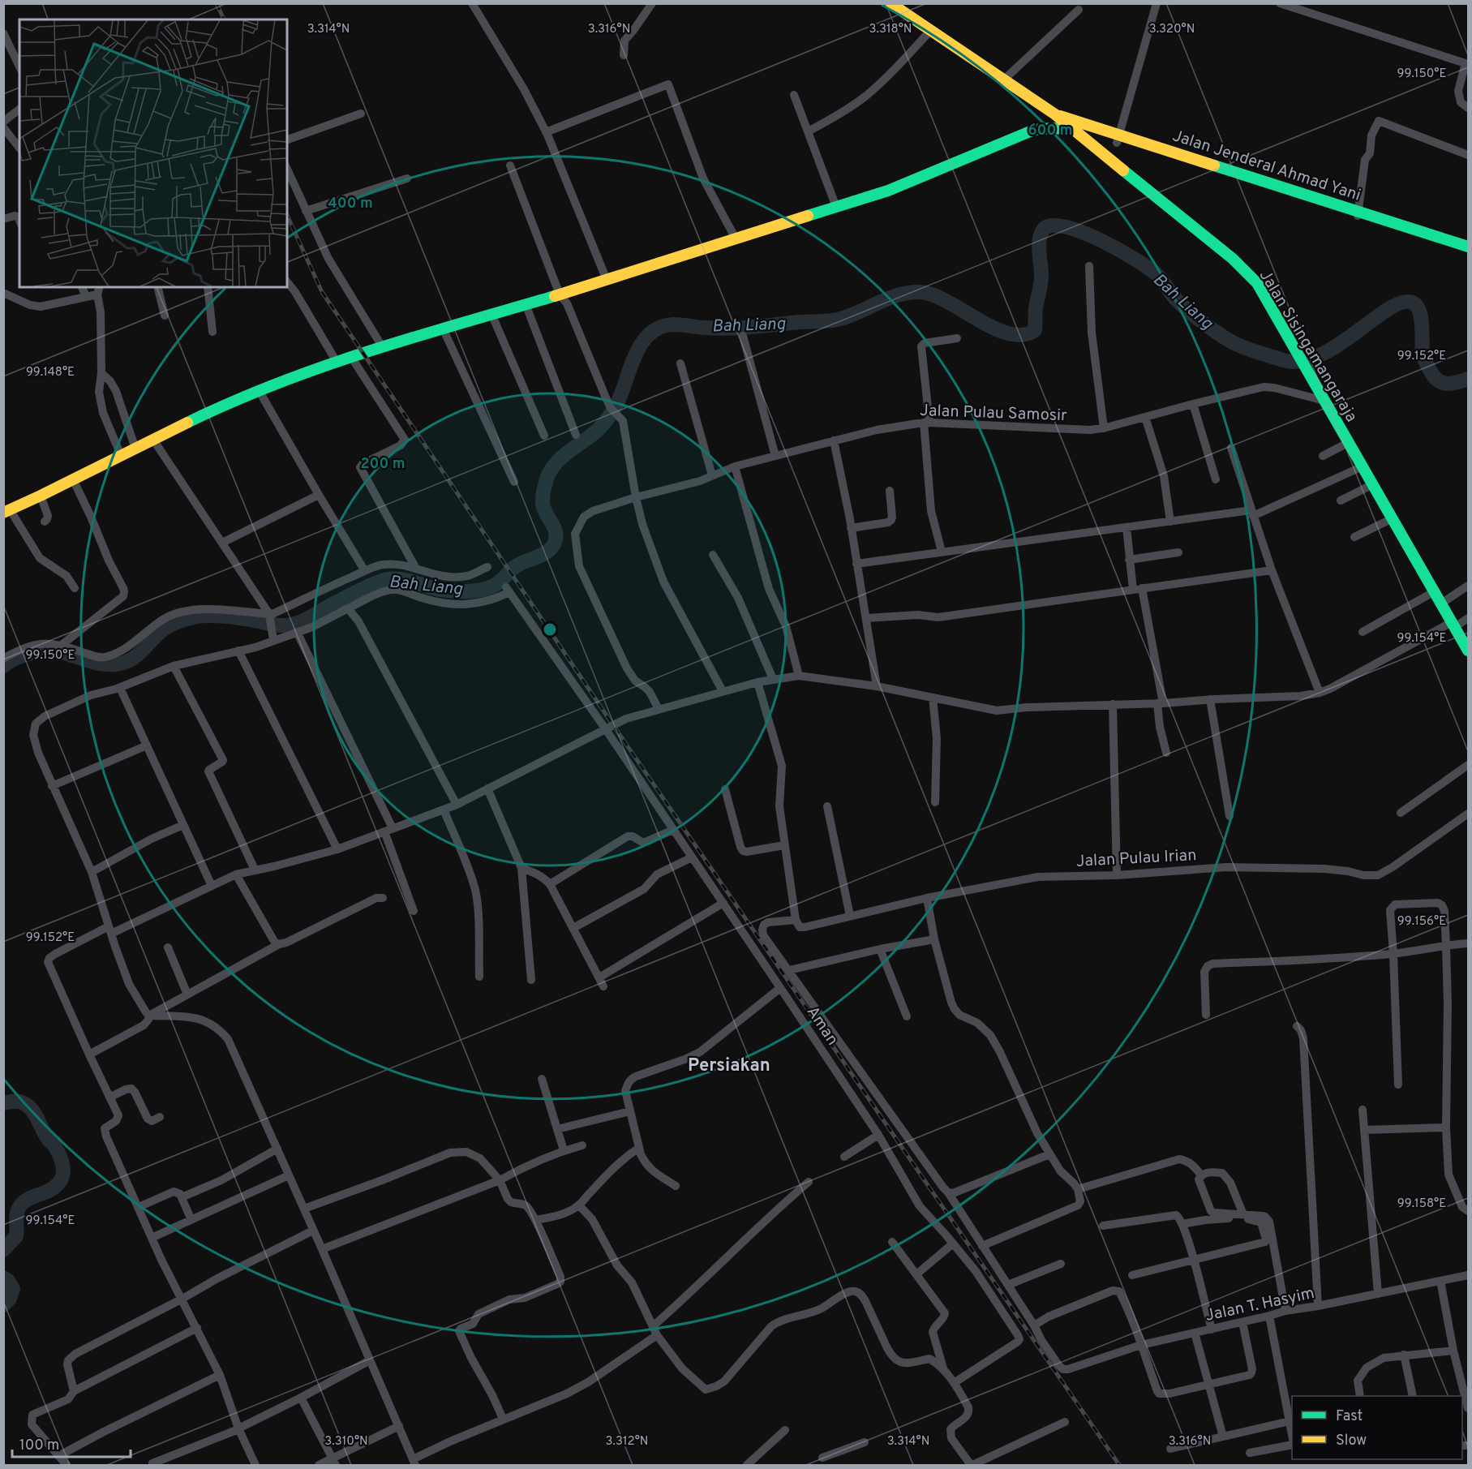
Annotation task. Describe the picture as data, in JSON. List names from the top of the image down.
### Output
{
  "streets": {
    "main road": ["Jalan Jenderal Ahmad Yani", "Jalan Sisingamangaraja"],
    "street": [
      "Jalan Pulau Samosir",
      "Jalan Pulau Irian",
      "Aman",
      "Jalan T. Hasyim"
    ]
  },
  "crossings": [
    ["Jalan Jenderal Ahmad Yani", "Jalan Sisingamangaraja"],
    ["Jalan Sisingamangaraja", "Jalan Pulau Samosir"]
  ],
  "districts": ["Persiakan"],
  "water": ["Bah Liang"],
  "legend": ["Fast", "Slow"],
  "scale_bar": "100 m",
  "coordinates": [
    "3.316°N",
    "3.314°N",
    "3.318°N",
    "3.320°N",
    "99.150°E",
    "99.152°E",
    "99.148°E",
    "99.154°E",
    "99.156°E",
    "99.158°E",
    "3.310°N",
    "3.312°N"
  ],
  "rings": ["600 m", "400 m", "200 m"]
}
